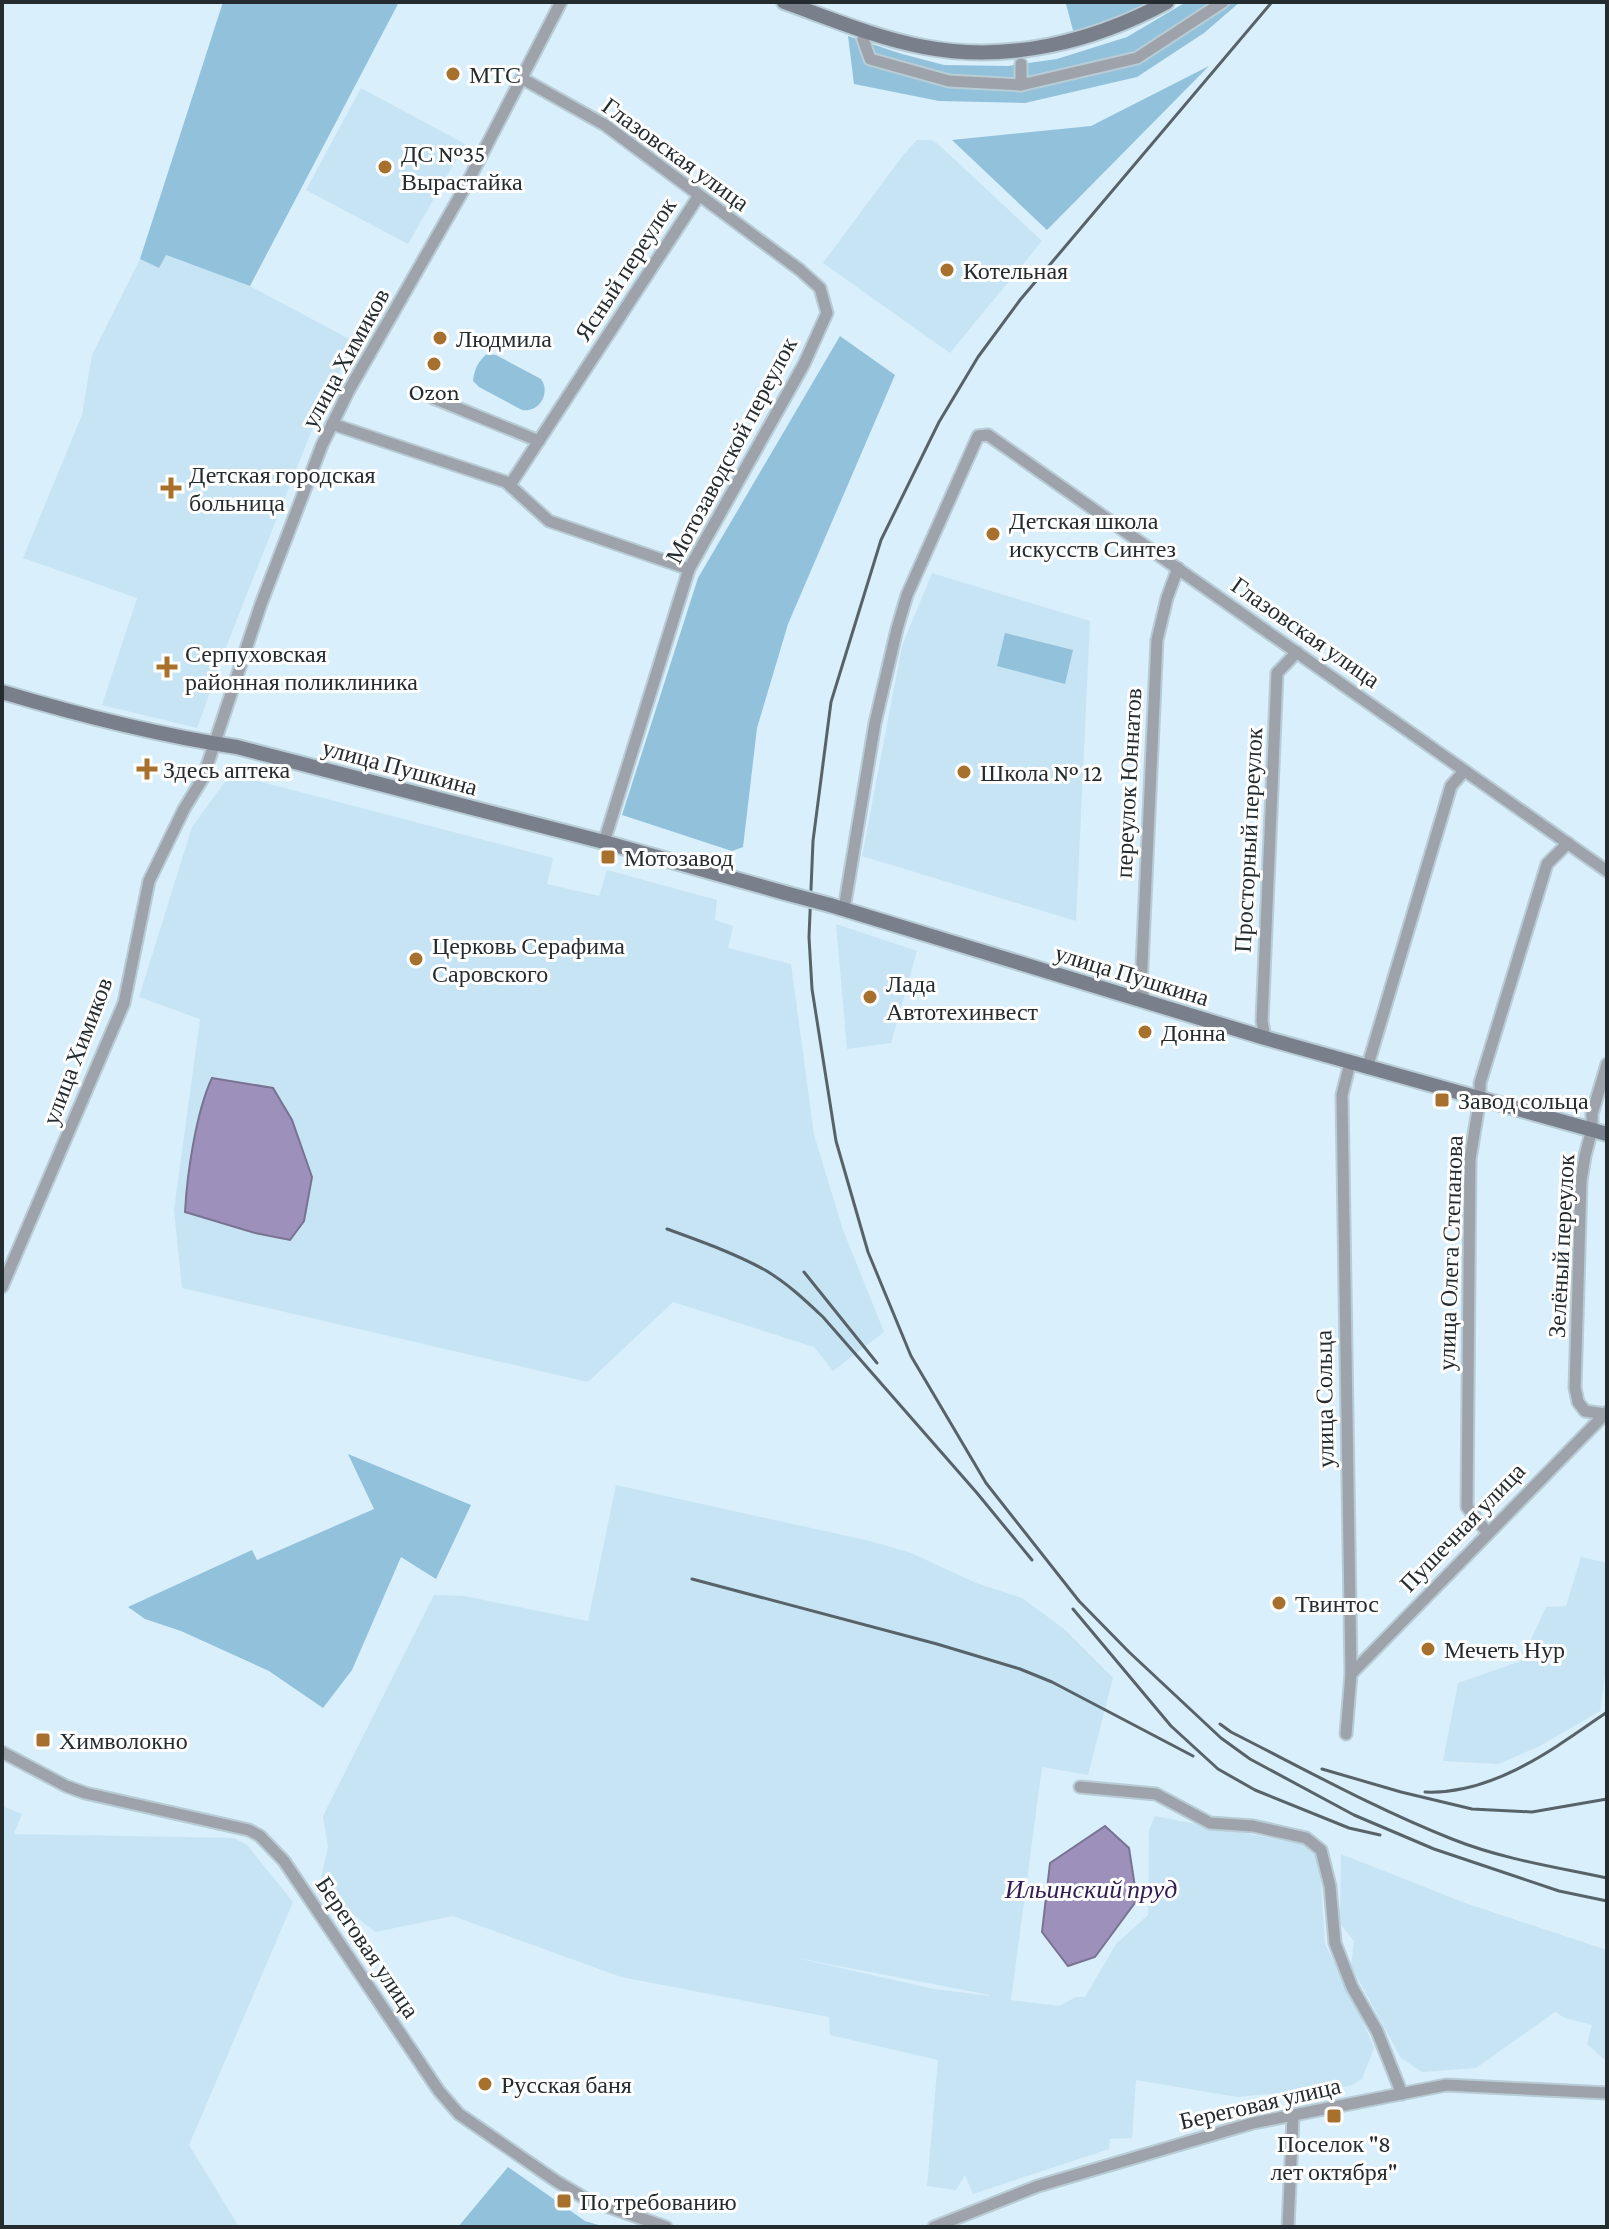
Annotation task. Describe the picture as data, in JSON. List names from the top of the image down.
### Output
{
  "streets": {
    "street": [
      "Глазовская улица",
      "Ясный переулок",
      "улица Химиков",
      "Мотозаводской переулок",
      "улица Пушкина",
      "переулок Юннатов",
      "Просторный переулок",
      "Зелёный переулок",
      "улица Олега Степанова",
      "улица Сольца",
      "Пушечная улица",
      "Береговая улица"
    ]
  },
  "crossings": [
    ["Глазовская улица", "Ясный переулок"],
    ["Глазовская улица", "улица Химиков"],
    ["Глазовская улица", "Мотозаводской переулок"],
    ["Глазовская улица", "улица Пушкина"],
    ["Глазовская улица", "переулок Юннатов"],
    ["Глазовская улица", "Просторный переулок"],
    ["Глазовская улица", "улица Олега Степанова"],
    ["улица Химиков", "улица Пушкина"],
    ["Мотозаводской переулок", "улица Пушкина"],
    ["улица Пушкина", "переулок Юннатов"],
    ["улица Пушкина", "Просторный переулок"],
    ["улица Пушкина", "Зелёный переулок"],
    ["улица Пушкина", "улица Олега Степанова"],
    ["улица Пушкина", "улица Сольца"],
    ["Зелёный переулок", "Пушечная улица"],
    ["улица Олега Степанова", "Пушечная улица"],
    ["улица Сольца", "Пушечная улица"]
  ],
  "water": ["Ильинский пруд"],
  "places": {
    "other": [
      "МТС",
      "ДС №35 Вырастайка",
      "Котельная",
      "Людмила",
      "Ozon",
      "Детская школа искусств Синтез",
      "Школа № 12",
      "Церковь Серафима Саровского",
      "Лада Автотехинвест",
      "Донна",
      "Твинтос",
      "Мечеть Нур",
      "Русская баня"
    ],
    "health": ["Детская городская больница", "Серпуховская районная поликлиника", "Здесь аптека"],
    "transit": [
      "Мотозавод",
      "Завод сольца",
      "Химволокно",
      "Поселок \"8 лет октября\"",
      "По требованию"
    ]
  }
}
